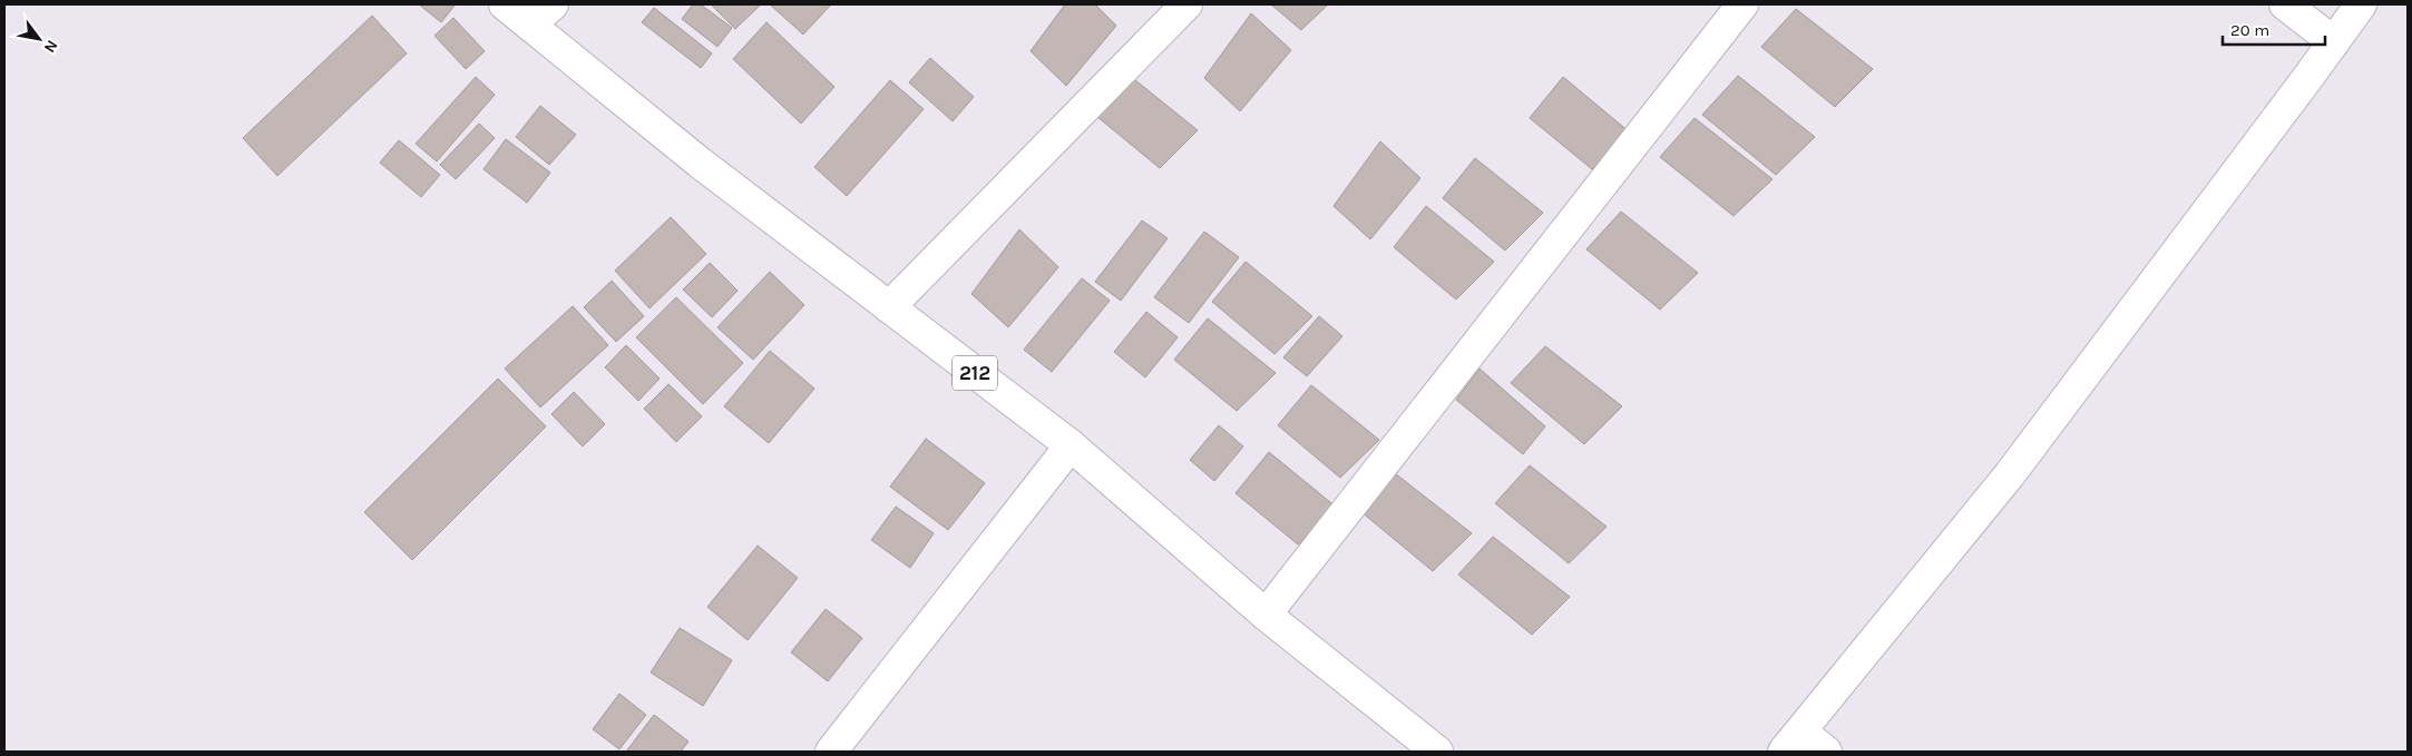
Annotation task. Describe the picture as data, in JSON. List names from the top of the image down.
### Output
{
  "streets": {
    "street": ["212"]
  },
  "scale_bar": "20 m",
  "north": "bottom right"
}
